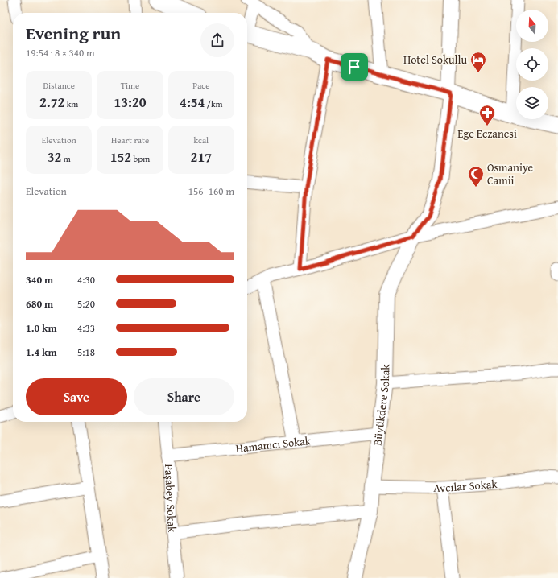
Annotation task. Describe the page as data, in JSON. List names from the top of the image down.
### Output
{
  "streets": {
    "street": [
      "Büyükdere Sokak",
      "Hamamcı Sokak",
      "Avcılar Sokak",
      "Paşabey Sokak"
    ]
  },
  "crossings": [
    ["Büyükdere Sokak", "Hamamcı Sokak"],
    ["Büyükdere Sokak", "Avcılar Sokak"],
    ["Hamamcı Sokak", "Paşabey Sokak"]
  ],
  "places": {
    "hotel": ["Hotel Sokullu"],
    "pharmacy": ["Ege Eczanesi"],
    "mosque": ["Osmaniye Camii"]
  },
  "north": "top",
  "page": {
    "heading": ["Evening run", "19:54 · 8 × 340 m"],
    "stats": [
      ["Distance", "2.72 km"],
      ["Time", "13:20"],
      ["Pace", "4:54 /km"],
      ["Elevation", "32 m"],
      ["Heart rate", "152 bpm"],
      ["kcal", "217"]
    ],
    "chart": ["Elevation", "156–160 m"],
    "list": [
      {
        "name": "340 m",
        "note": "4:30"
      },
      {
        "name": "680 m",
        "note": "5:20"
      },
      {
        "name": "1.0 km",
        "note": "4:33"
      },
      {
        "name": "1.4 km",
        "note": "5:18"
      }
    ],
    "buttons": ["Save", "Share"]
  }
}
